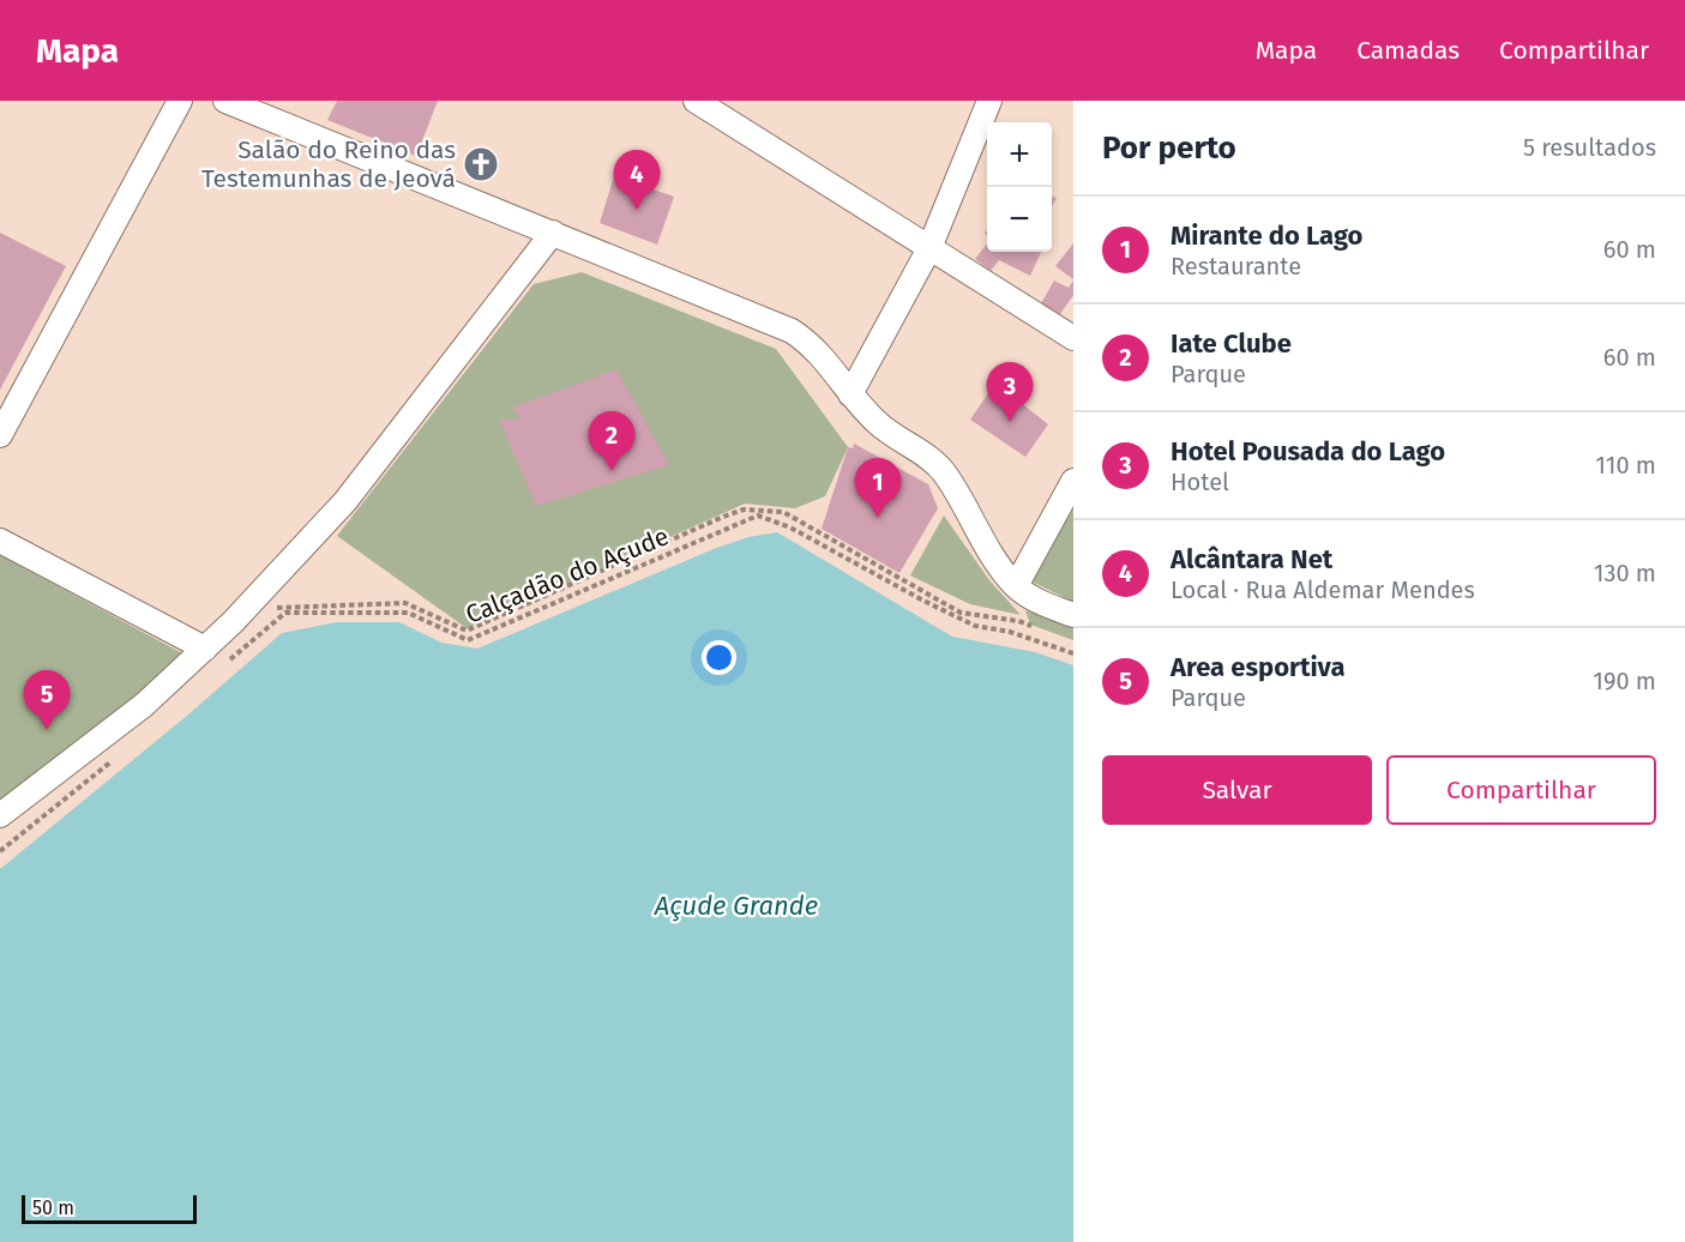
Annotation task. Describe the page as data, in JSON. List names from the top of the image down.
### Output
{
  "streets": {
    "path": ["Calçadão do Açude"]
  },
  "water": ["Açude Grande"],
  "places": {
    "church": ["Salão do Reino das Testemunhas de Jeová"]
  },
  "scale_bar": "50 m",
  "page": {
    "header": "Mapa",
    "nav": ["Mapa", "Camadas", "Compartilhar"],
    "heading": ["Por perto", "5 resultados"],
    "map_buttons": ["+", "−"],
    "pins": [
      "4",
      "3",
      "2",
      "1",
      "5"
    ],
    "list": [
      {
        "mark": "1",
        "name": "Mirante do Lago",
        "note": "Restaurante",
        "value": "60 m"
      },
      {
        "mark": "2",
        "name": "Iate Clube",
        "note": "Parque",
        "value": "60 m"
      },
      {
        "mark": "3",
        "name": "Hotel Pousada do Lago",
        "note": "Hotel",
        "value": "110 m"
      },
      {
        "mark": "4",
        "name": "Alcântara Net",
        "note": "Local · Rua Aldemar Mendes",
        "value": "130 m"
      },
      {
        "mark": "5",
        "name": "Area esportiva",
        "note": "Parque",
        "value": "190 m"
      }
    ],
    "buttons": ["Salvar", "Compartilhar"],
    "scale": "50 m"
  }
}
